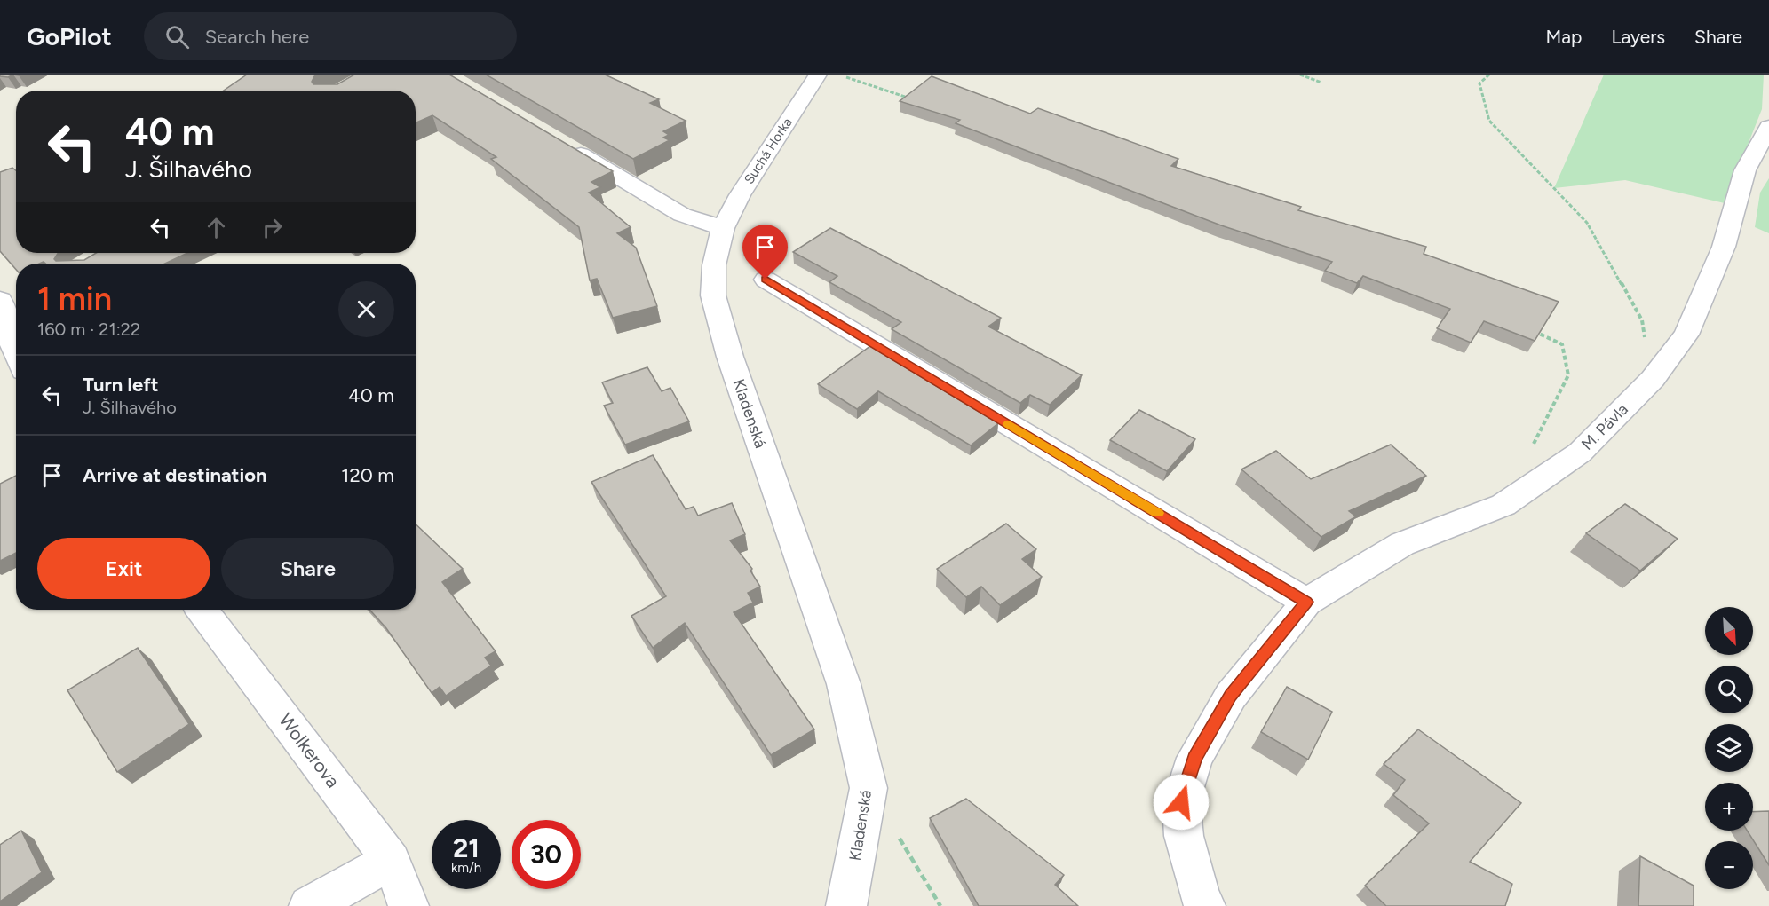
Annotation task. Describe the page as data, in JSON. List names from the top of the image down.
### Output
{
  "streets": {
    "street": [
      "Suchá Horka",
      "Kladenská",
      "M. Pávla",
      "Wolkerova"
    ]
  },
  "crossings": [
    ["Suchá Horka", "Kladenská"]
  ],
  "north": "bottom right",
  "page": {
    "header": "GoPilot",
    "search": "Search here",
    "nav": ["Map", "Layers", "Share"],
    "turn": ["40 m", "J. Šilhavého"],
    "heading": ["1 min", "160 m · 21:22"],
    "list": [
      {
        "name": "Turn left",
        "note": "J. Šilhavého",
        "value": "40 m"
      },
      {
        "name": "Arrive at destination",
        "value": "120 m"
      }
    ],
    "buttons": ["Exit", "Share"],
    "map_buttons": ["+", "−"],
    "speed": "21 km/h",
    "limit": "30"
  }
}
